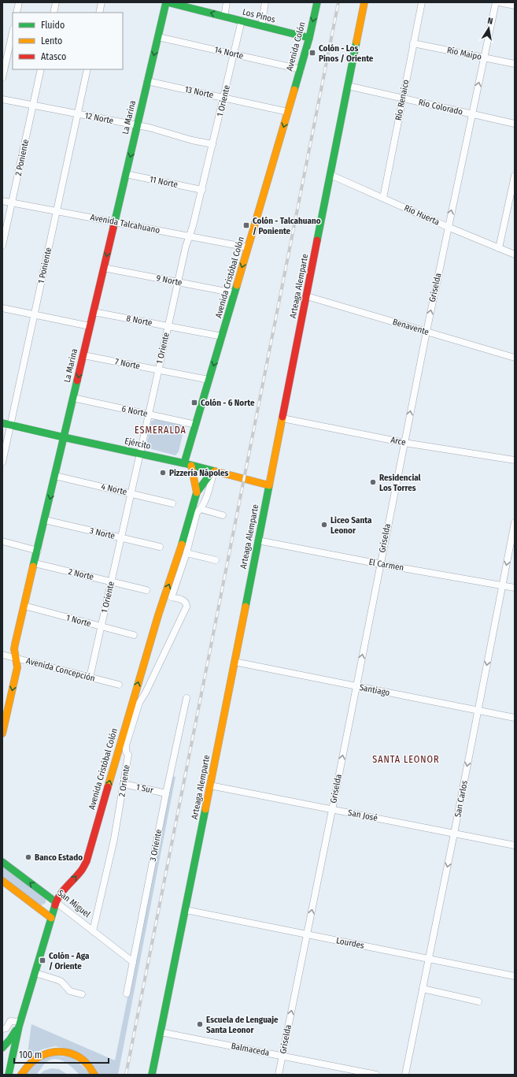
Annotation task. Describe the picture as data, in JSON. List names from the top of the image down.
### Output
{
  "streets": {
    "main road": [
      "Los Pinos",
      "Avenida Colón",
      "La Marina",
      "Avenida Cristóbal Colón",
      "Arteaga Alemparte",
      "Ejército",
      "San Miguel"
    ],
    "street": [
      "14 Norte",
      "Río Maipo",
      "13 Norte",
      "Río Renaico",
      "1 Oriente",
      "Río Colorado",
      "12 Norte",
      "2 Poniente",
      "11 Norte",
      "Río Huerta",
      "Avenida Talcahuano",
      "1 Poniente",
      "9 Norte",
      "Griselda",
      "8 Norte",
      "Benavente",
      "7 Norte",
      "6 Norte",
      "Arce",
      "4 Norte",
      "3 Norte",
      "El Carmen",
      "2 Norte",
      "1 Norte",
      "Avenida Concepción",
      "Santiago",
      "2 Oriente",
      "1 Sur",
      "San Carlos",
      "San José",
      "3 Oriente",
      "Lourdes",
      "Balmaceda"
    ]
  },
  "crossings": [
    ["Los Pinos", "Avenida Colón"],
    ["Los Pinos", "1 Oriente"],
    ["Los Pinos", "La Marina"],
    ["Avenida Colón", "14 Norte"],
    ["Avenida Colón", "Avenida Cristóbal Colón"],
    ["14 Norte", "1 Oriente"],
    ["14 Norte", "La Marina"],
    ["Río Maipo", "Río Renaico"],
    ["Río Maipo", "Griselda"],
    ["13 Norte", "1 Oriente"],
    ["13 Norte", "La Marina"],
    ["13 Norte", "Avenida Cristóbal Colón"],
    ["Río Renaico", "Río Colorado"],
    ["Río Renaico", "Río Huerta"],
    ["1 Oriente", "12 Norte"],
    ["1 Oriente", "11 Norte"],
    ["1 Oriente", "Avenida Talcahuano"],
    ["1 Oriente", "9 Norte"],
    ["1 Oriente", "8 Norte"],
    ["1 Oriente", "7 Norte"],
    ["1 Oriente", "6 Norte"],
    ["1 Oriente", "Ejército"],
    ["1 Oriente", "4 Norte"],
    ["1 Oriente", "3 Norte"],
    ["1 Oriente", "2 Norte"],
    ["1 Oriente", "1 Norte"],
    ["1 Oriente", "Avenida Concepción"],
    ["Río Colorado", "Arteaga Alemparte"],
    ["Río Colorado", "Griselda"],
    ["La Marina", "12 Norte"],
    ["La Marina", "11 Norte"],
    ["La Marina", "Avenida Talcahuano"],
    ["La Marina", "9 Norte"],
    ["La Marina", "8 Norte"],
    ["La Marina", "7 Norte"],
    ["La Marina", "6 Norte"],
    ["La Marina", "Ejército"],
    ["La Marina", "4 Norte"],
    ["La Marina", "3 Norte"],
    ["La Marina", "2 Norte"],
    ["La Marina", "1 Norte"],
    ["La Marina", "Avenida Concepción"],
    ["12 Norte", "2 Poniente"],
    ["12 Norte", "1 Poniente"],
    ["2 Poniente", "Avenida Talcahuano"],
    ["Río Huerta", "Arteaga Alemparte"],
    ["Río Huerta", "Griselda"],
    ["Avenida Talcahuano", "1 Poniente"],
    ["Avenida Talcahuano", "Avenida Cristóbal Colón"],
    ["1 Poniente", "Ejército"],
    ["Avenida Cristóbal Colón", "9 Norte"],
    ["Avenida Cristóbal Colón", "8 Norte"],
    ["Avenida Cristóbal Colón", "7 Norte"],
    ["Avenida Cristóbal Colón", "6 Norte"],
    ["Avenida Cristóbal Colón", "Ejército"],
    ["Avenida Cristóbal Colón", "San Miguel"],
    ["Arteaga Alemparte", "Benavente"],
    ["Arteaga Alemparte", "Arce"],
    ["Arteaga Alemparte", "Ejército"],
    ["Arteaga Alemparte", "El Carmen"],
    ["Arteaga Alemparte", "Santiago"],
    ["Arteaga Alemparte", "San José"],
    ["Arteaga Alemparte", "Lourdes"],
    ["Arteaga Alemparte", "Balmaceda"],
    ["Griselda", "Benavente"],
    ["Griselda", "Arce"],
    ["Griselda", "El Carmen"],
    ["Griselda", "Santiago"],
    ["Griselda", "San José"],
    ["Griselda", "Lourdes"],
    ["Griselda", "Balmaceda"],
    ["El Carmen", "San Carlos"],
    ["Santiago", "San Carlos"],
    ["2 Oriente", "1 Sur"],
    ["2 Oriente", "San Miguel"],
    ["1 Sur", "3 Oriente"],
    ["San Carlos", "San José"],
    ["San Carlos", "Lourdes"],
    ["3 Oriente", "San Miguel"]
  ],
  "one_way": [
    "Los Pinos",
    "Avenida Colón",
    "La Marina",
    "Griselda",
    "San Carlos"
  ],
  "districts": ["ESMERALDA", "SANTA LEONOR"],
  "places": {
    "transit": [
      "Colón - Los Pinos / Oriente",
      "Colón - Talcahuano / Poniente",
      "Colón - 6 Norte",
      "Colón - Aga / Oriente"
    ],
    "other": [
      "Pizzería Nápoles",
      "Residencial Los Torres",
      "Liceo Santa Leonor",
      "Banco Estado",
      "Escuela de Lenguaje Santa Leonor"
    ]
  },
  "legend": ["Fluido", "Lento", "Atasco"],
  "scale_bar": "100 m",
  "north": "top"
}
